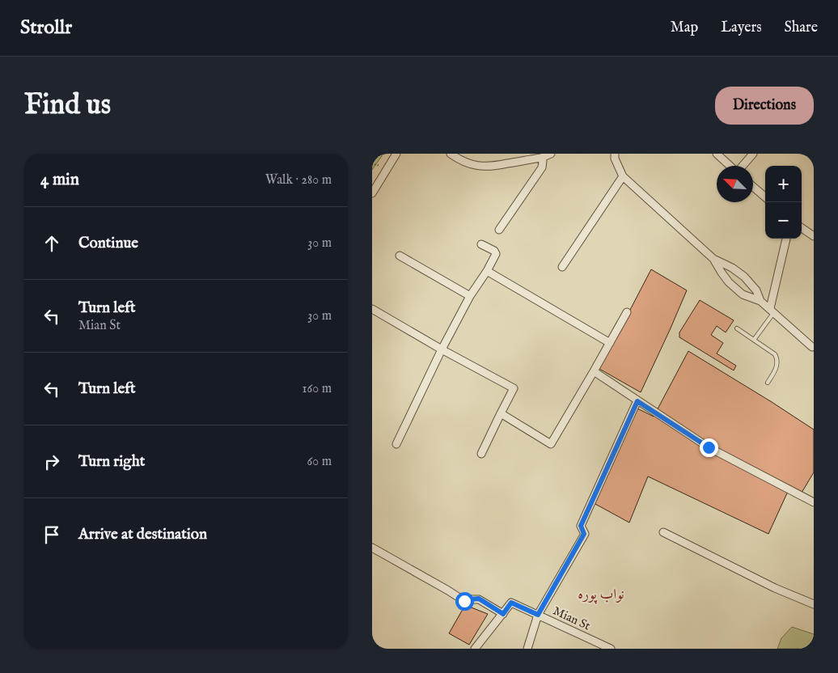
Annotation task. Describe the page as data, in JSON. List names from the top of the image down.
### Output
{
  "streets": {
    "street": ["Mian St"]
  },
  "districts": ["نواب پورہ"],
  "north": "top left",
  "page": {
    "header": "Strollr",
    "nav": ["Map", "Layers", "Share"],
    "buttons": "Directions",
    "title": "Find us",
    "heading": ["4 min", "Walk · 280 m"],
    "map_buttons": ["+", "−"],
    "list": [
      ["Continue", "30 m"],
      ["Turn left", "Mian St", "30 m"],
      ["Turn left", "160 m"],
      ["Turn right", "60 m"],
      "Arrive at destination"
    ]
  }
}
